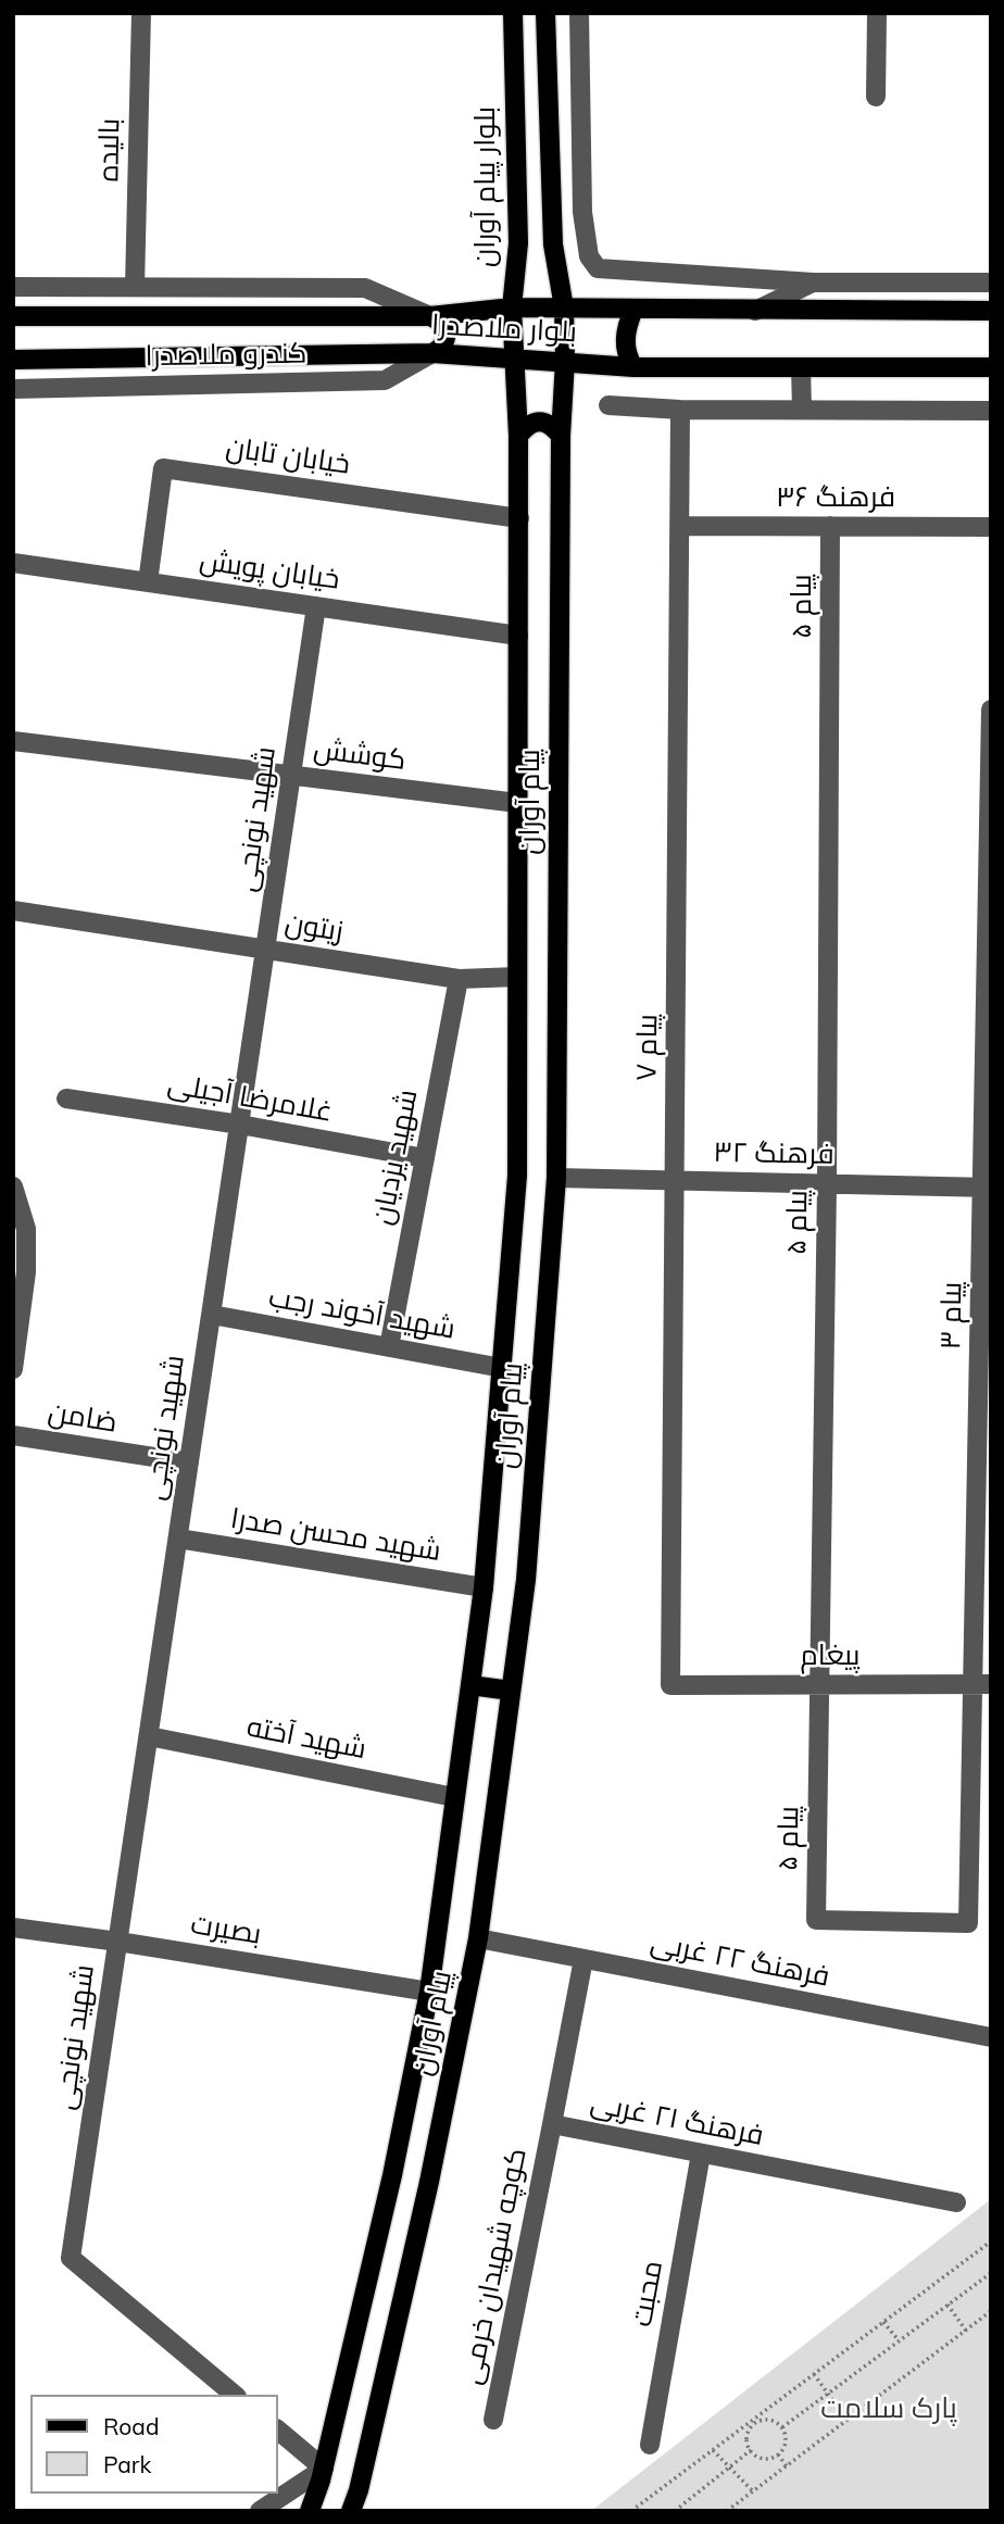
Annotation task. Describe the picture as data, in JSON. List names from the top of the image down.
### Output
{
  "streets": {
    "main road": ["بلوار پیام آوران", "بلوار ملاصدرا", "پیام آوران"],
    "street": [
      "بالیده",
      "کندرو ملاصدرا",
      "خیابان تابان",
      "فرهنگ ۳۶",
      "خیابان پویش",
      "پیام ۵",
      "کوشش",
      "شهید نونچی",
      "زیتون",
      "پیام ۷",
      "غلامرضا آجیلی",
      "فرهنگ ۳۲",
      "شهید یزدیان",
      "شهید آخوند رجب",
      "پیام ۳",
      "ضامن",
      "شهید محسن صدرا",
      "پیغام",
      "شهید آخته",
      "بصیرت",
      "فرهنگ ۲۲ غربی",
      "فرهنگ ۲۱ غربی",
      "کوچه شهیدان خرمی",
      "محبت"
    ]
  },
  "crossings": [
    ["بلوار پیام آوران", "بلوار ملاصدرا"],
    ["بلوار پیام آوران", "پیام آوران"],
    ["بلوار ملاصدرا", "کندرو ملاصدرا"],
    ["بلوار ملاصدرا", "پیام آوران"],
    ["خیابان تابان", "خیابان پویش"],
    ["خیابان تابان", "پیام آوران"],
    ["فرهنگ ۳۶", "پیام ۵"],
    ["فرهنگ ۳۶", "پیام ۷"],
    ["خیابان پویش", "پیام آوران"],
    ["خیابان پویش", "شهید نونچی"],
    ["پیام ۵", "فرهنگ ۳۲"],
    ["پیام ۵", "پیام ۳"],
    ["پیام ۵", "پیغام"],
    ["کوشش", "پیام آوران"],
    ["کوشش", "شهید نونچی"],
    ["پیام آوران", "زیتون"],
    ["پیام آوران", "فرهنگ ۳۲"],
    ["پیام آوران", "شهید آخوند رجب"],
    ["پیام آوران", "شهید محسن صدرا"],
    ["پیام آوران", "شهید آخته"],
    ["پیام آوران", "بصیرت"],
    ["پیام آوران", "فرهنگ ۲۲ غربی"],
    ["شهید نونچی", "زیتون"],
    ["شهید نونچی", "غلامرضا آجیلی"],
    ["شهید نونچی", "شهید آخوند رجب"],
    ["شهید نونچی", "ضامن"],
    ["شهید نونچی", "شهید محسن صدرا"],
    ["شهید نونچی", "شهید آخته"],
    ["شهید نونچی", "بصیرت"],
    ["زیتون", "شهید یزدیان"],
    ["پیام ۷", "فرهنگ ۳۲"],
    ["پیام ۷", "پیغام"],
    ["غلامرضا آجیلی", "شهید یزدیان"],
    ["فرهنگ ۳۲", "پیام ۳"],
    ["شهید یزدیان", "شهید آخوند رجب"],
    ["پیام ۳", "پیغام"],
    ["فرهنگ ۲۲ غربی", "فرهنگ ۲۱ غربی"],
    ["فرهنگ ۲۱ غربی", "کوچه شهیدان خرمی"],
    ["فرهنگ ۲۱ غربی", "محبت"]
  ],
  "parks": ["پارک سلامت"],
  "legend": ["Road", "Park"]
}
